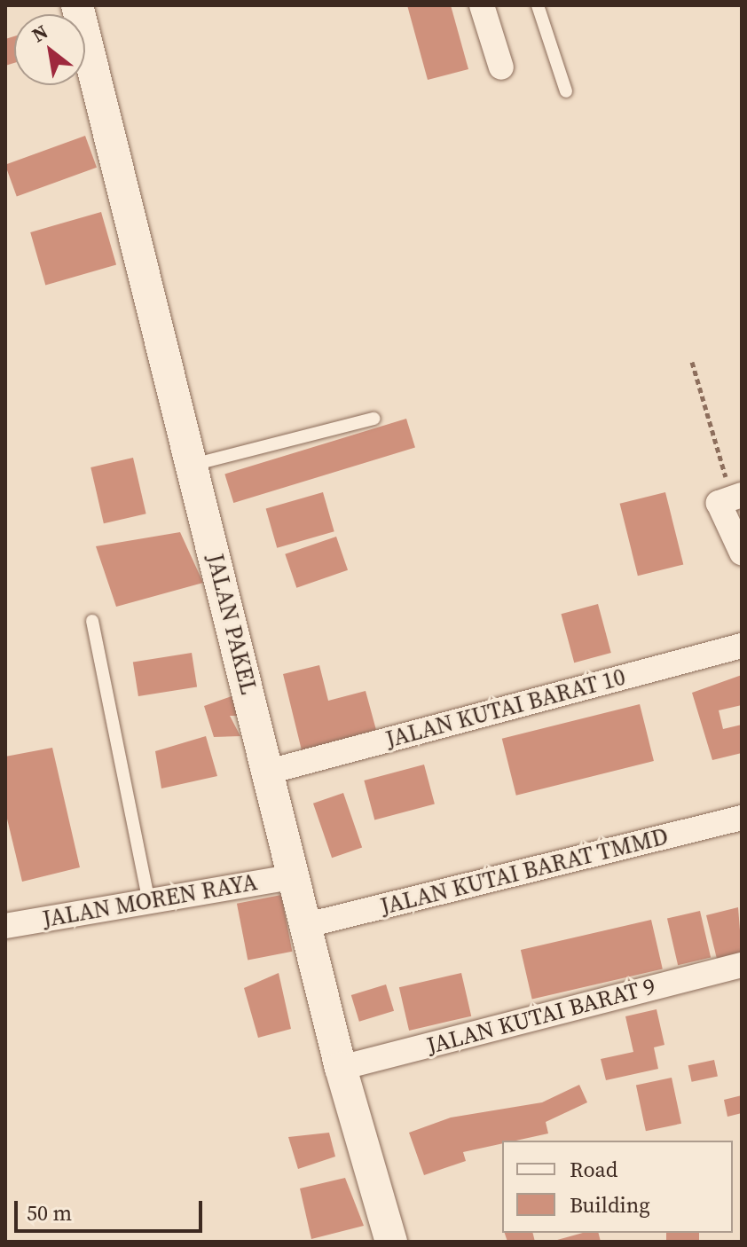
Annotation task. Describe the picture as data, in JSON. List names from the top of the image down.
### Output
{
  "streets": {
    "street": [
      "JALAN PAKEL",
      "JALAN KUTAI BARAT 10",
      "JALAN KUTAI BARAT TMMD",
      "JALAN MOREN RAYA",
      "JALAN KUTAI BARAT 9"
    ]
  },
  "crossings": [
    ["JALAN PAKEL", "JALAN KUTAI BARAT 10"],
    ["JALAN PAKEL", "JALAN KUTAI BARAT TMMD"],
    ["JALAN PAKEL", "JALAN MOREN RAYA"],
    ["JALAN PAKEL", "JALAN KUTAI BARAT 9"]
  ],
  "legend": ["Road", "Building"],
  "scale_bar": "50 m",
  "north": "top left"
}
